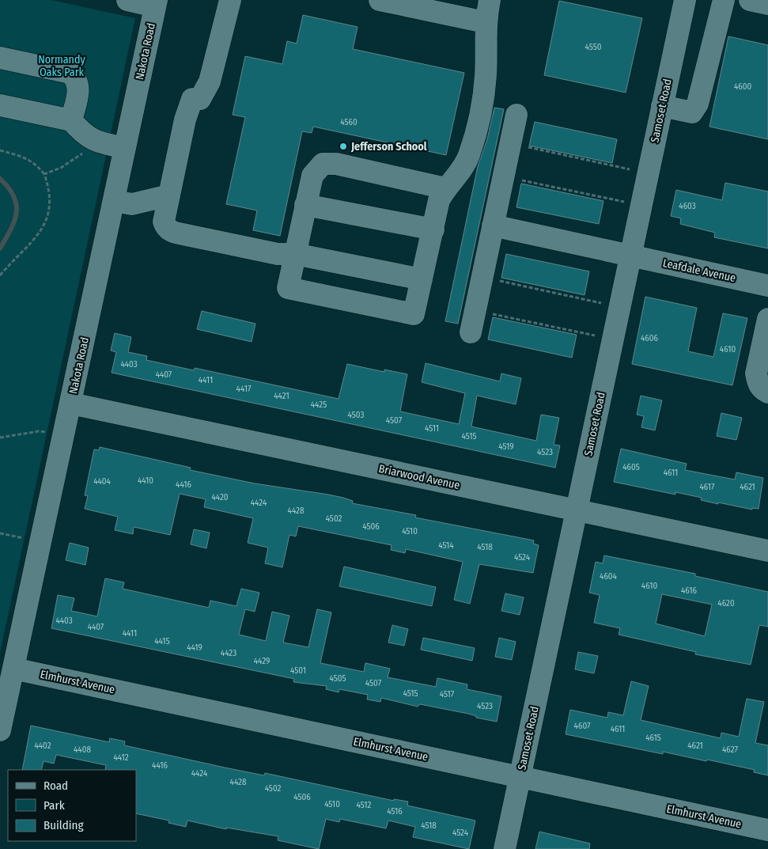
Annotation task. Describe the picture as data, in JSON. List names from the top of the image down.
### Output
{
  "streets": {
    "street": [
      "Nakota Road",
      "Samoset Road",
      "Leafdale Avenue",
      "Briarwood Avenue",
      "Elmhurst Avenue"
    ]
  },
  "crossings": [
    ["Nakota Road", "Briarwood Avenue"],
    ["Nakota Road", "Elmhurst Avenue"],
    ["Samoset Road", "Leafdale Avenue"],
    ["Samoset Road", "Briarwood Avenue"],
    ["Samoset Road", "Elmhurst Avenue"]
  ],
  "parks": ["Normandy Oaks Park"],
  "places": ["Jefferson School"],
  "house_numbers": [
    "4550",
    "4600",
    "4560",
    "4603",
    "4606",
    "4610",
    "4403",
    "4407",
    "4411",
    "4417",
    "4421",
    "4425",
    "4503",
    "4507",
    "4511",
    "4515",
    "4519",
    "4523",
    "4605",
    "4611",
    "4410",
    "4404",
    "4416",
    "4617",
    "4621",
    "4420",
    "4424",
    "4428",
    "4502",
    "4506",
    "4510",
    "4514",
    "4518",
    "4524",
    "4604",
    "4610",
    "4616",
    "4620",
    "4403",
    "4407",
    "4411",
    "4415",
    "4419",
    "4423",
    "4429",
    "4501",
    "4505",
    "4507",
    "4515",
    "4517",
    "4523",
    "4607",
    "4611",
    "4615",
    "4402",
    "4621",
    "4408",
    "4627",
    "4412",
    "4416",
    "4424",
    "4428",
    "4502",
    "4506",
    "4510",
    "4512",
    "4516",
    "4518",
    "4524"
  ],
  "legend": ["Road", "Park", "Building"]
}
